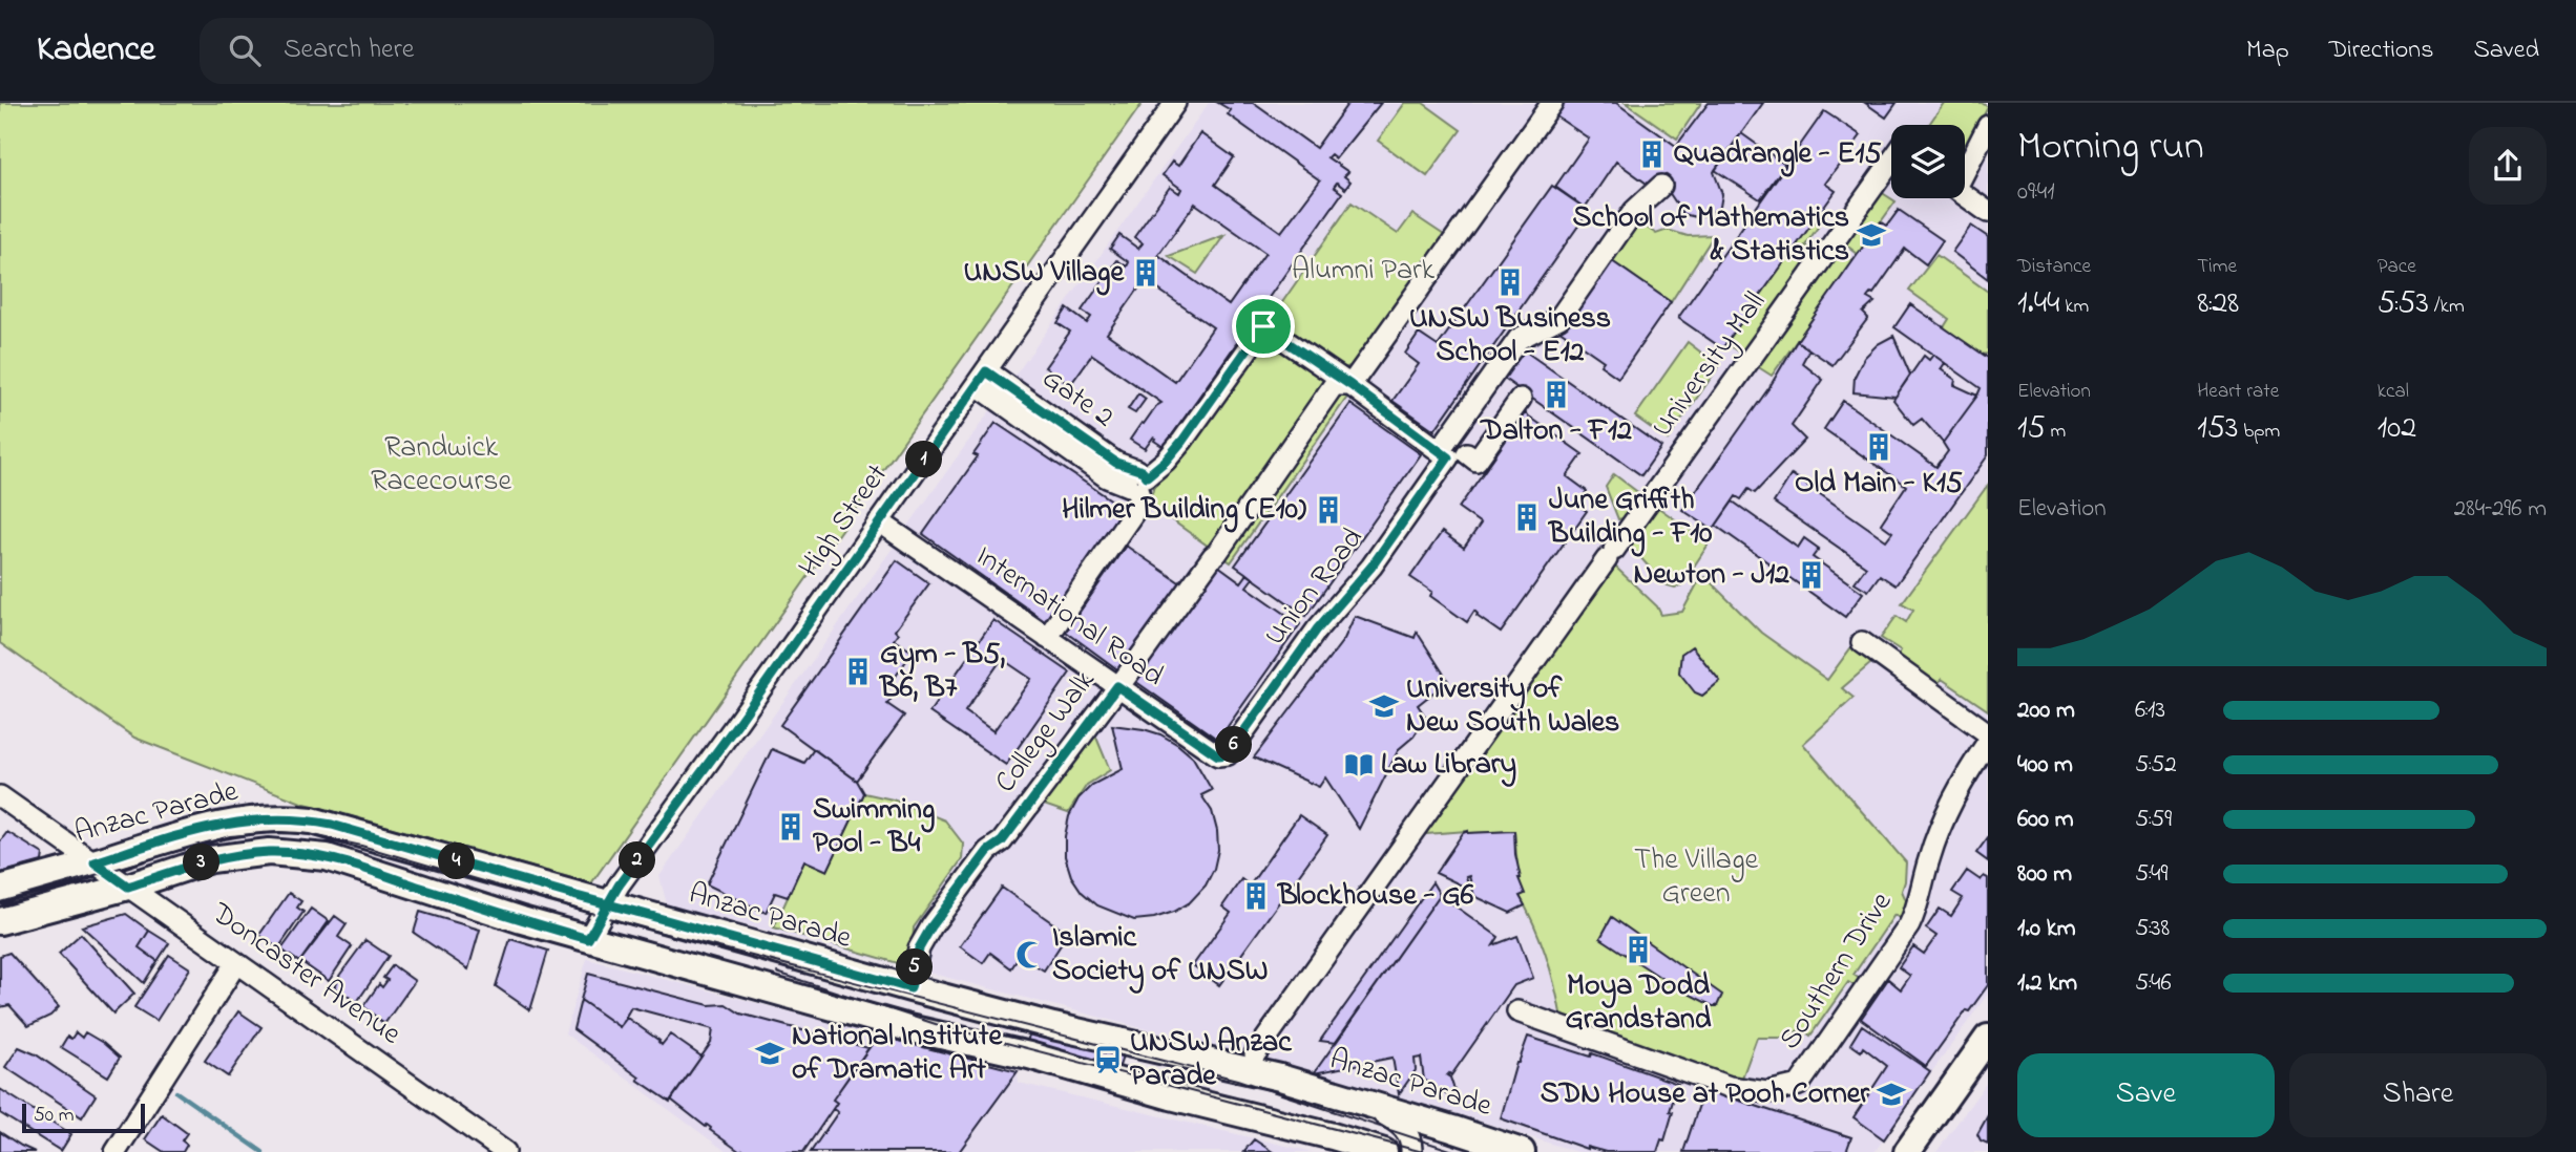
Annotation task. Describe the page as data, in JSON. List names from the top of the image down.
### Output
{
  "streets": {
    "main road": ["Anzac Parade"],
    "street": [
      "University Mall",
      "High Street",
      "Union Road",
      "International Road",
      "College Walk",
      "Southern Drive",
      "Doncaster Avenue"
    ]
  },
  "crossings": [
    ["High Street", "International Road"],
    ["High Street", "Anzac Parade"],
    ["Union Road", "International Road"],
    ["International Road", "College Walk"],
    ["College Walk", "Anzac Parade"],
    ["Anzac Parade", "Doncaster Avenue"]
  ],
  "parks": ["Alumni Park", "Randwick Racecourse", "The Village Green"],
  "places": {
    "building": [
      "Quadrangle - E15",
      "UNSW Village",
      "UNSW Business School - E12",
      "Dalton - F12",
      "Old Main - K15",
      "Hilmer Building (E10)",
      "June Griffith Building - F10",
      "Newton - J12",
      "Gym - B5, B6, B7",
      "Swimming Pool - B4",
      "Blockhouse - G6",
      "Moya Dodd Grandstand"
    ],
    "school or university": [
      "School of Mathematics & Statistics",
      "University of New South Wales",
      "National Institute of Dramatic Art",
      "SDN House at Pooh Corner"
    ],
    "library": ["Law Library"],
    "mosque": ["Islamic Society of UNSW"],
    "station": ["UNSW Anzac Parade"]
  },
  "scale_bar": "50 m",
  "page": {
    "header": "Kadence",
    "search": "Search here",
    "nav": ["Map", "Directions", "Saved"],
    "heading": ["Morning run", "09:41"],
    "stats": [
      ["Distance", "1.44 km"],
      ["Time", "8:28"],
      ["Pace", "5:53 /km"],
      ["Elevation", "15 m"],
      ["Heart rate", "153 bpm"],
      ["kcal", "102"]
    ],
    "pins": [
      "1",
      "6",
      "2",
      "4",
      "3",
      "5"
    ],
    "chart": ["Elevation", "284–296 m"],
    "list": [
      {
        "name": "200 m",
        "note": "6:13"
      },
      {
        "name": "400 m",
        "note": "5:52"
      },
      {
        "name": "600 m",
        "note": "5:59"
      },
      {
        "name": "800 m",
        "note": "5:49"
      },
      {
        "name": "1.0 km",
        "note": "5:38"
      },
      {
        "name": "1.2 km",
        "note": "5:46"
      }
    ],
    "buttons": ["Save", "Share"],
    "scale": "50 m"
  }
}
